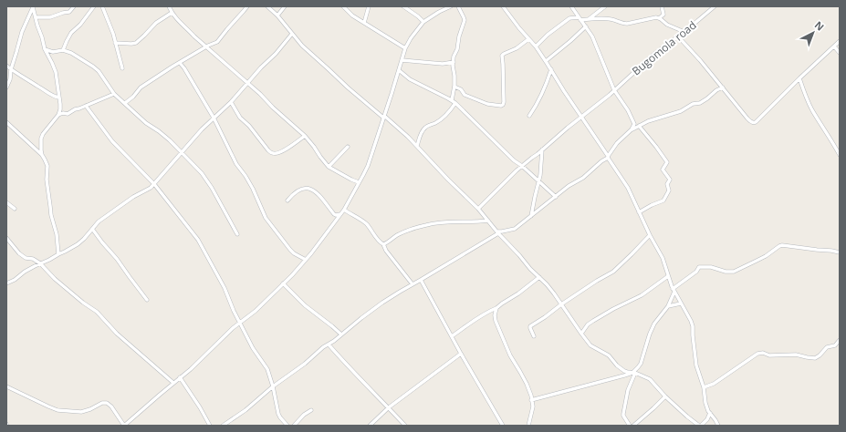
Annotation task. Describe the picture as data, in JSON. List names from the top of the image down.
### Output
{
  "streets": {
    "street": ["Bugomola road"]
  },
  "north": "top right"
}
